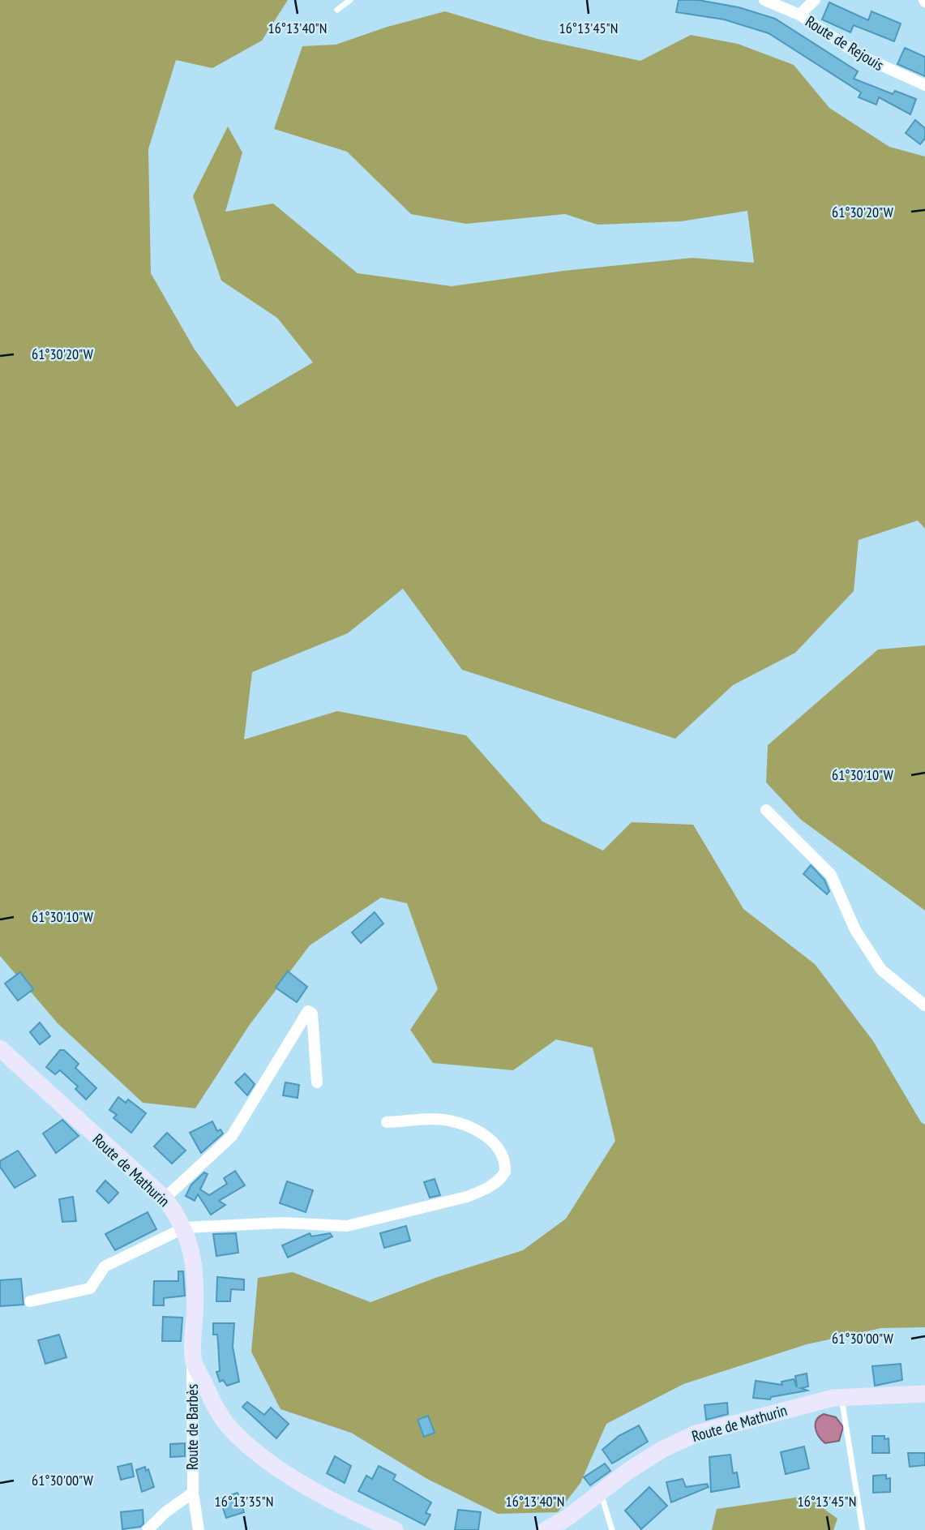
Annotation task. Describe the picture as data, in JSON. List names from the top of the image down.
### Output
{
  "streets": {
    "street": ["Route de Rejouis", "Route de Mathurin", "Route de Barbès"]
  },
  "crossings": [
    ["Route de Mathurin", "Route de Barbès"]
  ],
  "coordinates": [
    "16°13'40\"N",
    "16°13'45\"N",
    "61°30'20\"W",
    "61°30'10\"W",
    "61°30'00\"W",
    "16°13'35\"N"
  ]
}
